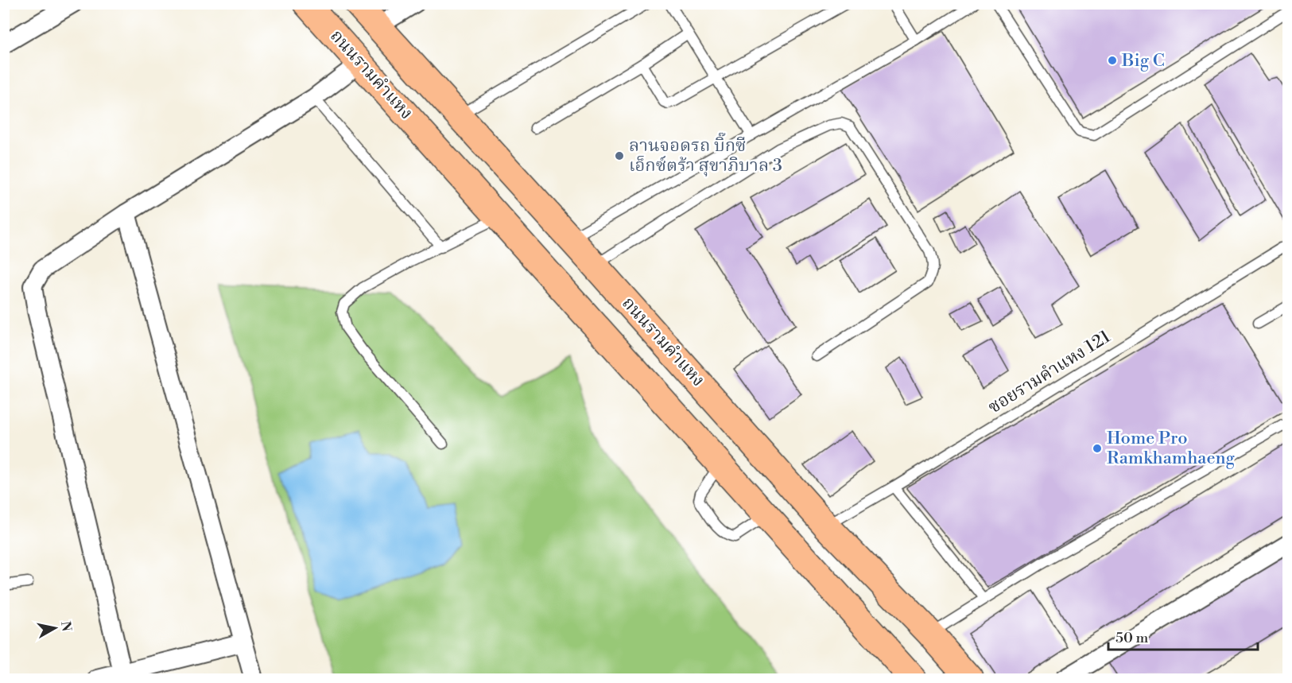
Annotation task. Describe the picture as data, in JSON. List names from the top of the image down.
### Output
{
  "streets": {
    "main road": ["ถนนรามคำแหง"],
    "lane": ["ซอยรามคำแหง 121"]
  },
  "crossings": [
    ["ถนนรามคำแหง", "ซอยรามคำแหง 121"]
  ],
  "places": ["Big C", "ลานจอดรถ บิ๊กซี เอ็กซ์ตร้า สุขาภิบาล 3", "Home Pro Ramkhamhaeng"],
  "scale_bar": "50 m",
  "north": "right"
}
